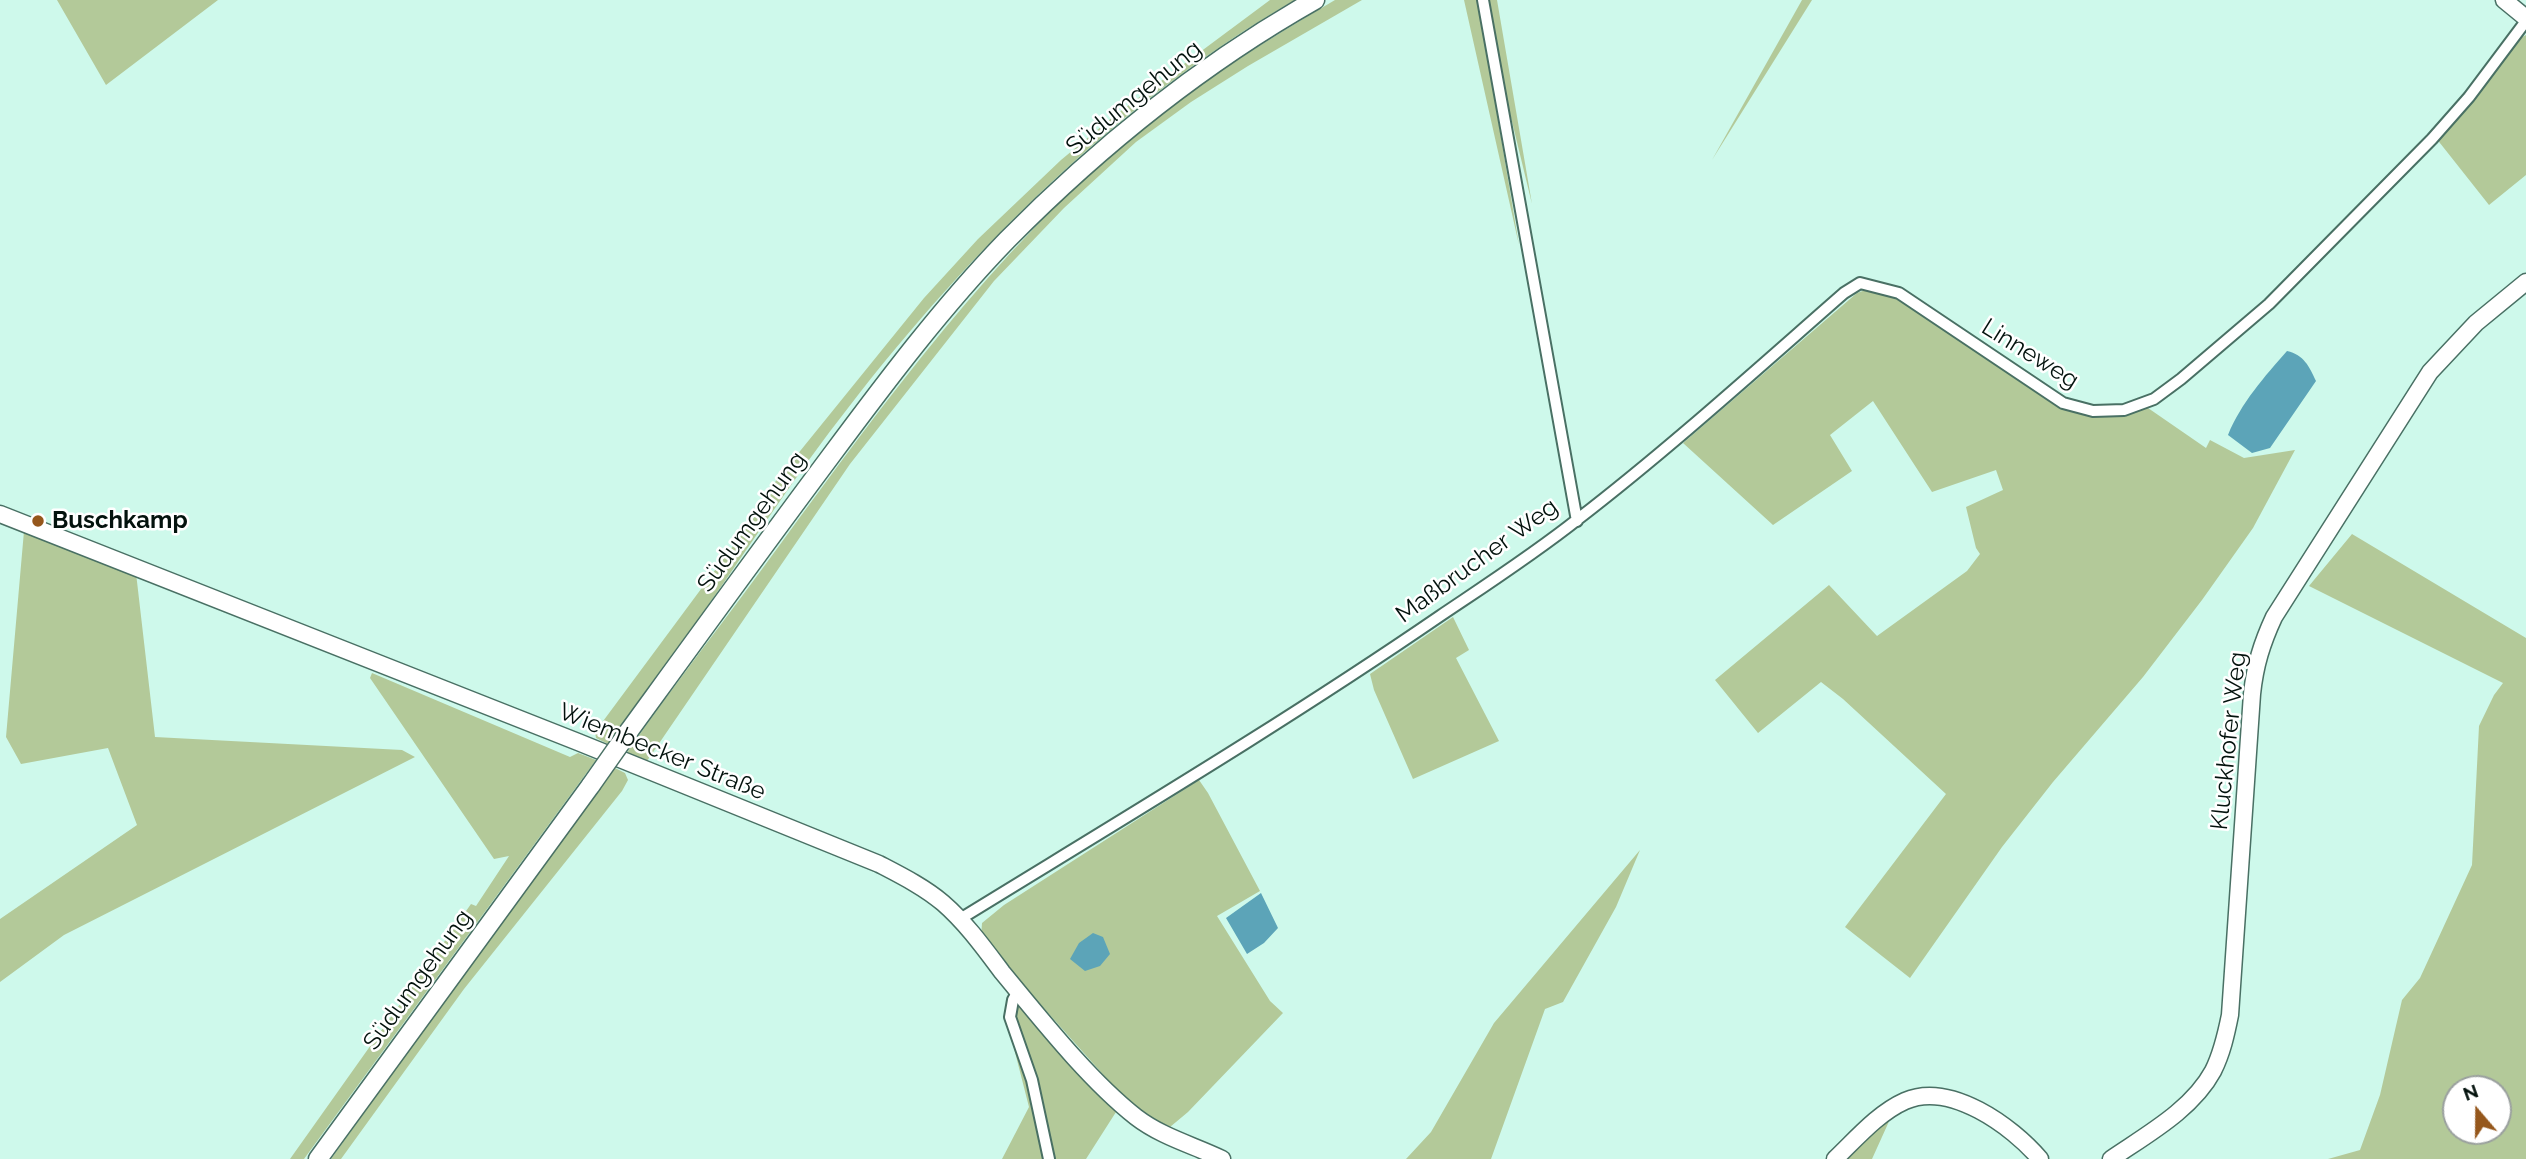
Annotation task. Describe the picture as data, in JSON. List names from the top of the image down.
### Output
{
  "streets": {
    "main road": ["Südumgehung"],
    "street": [
      "Linneweg",
      "Maßbrucher Weg",
      "Kluckhofer Weg",
      "Wiembecker Straße"
    ]
  },
  "crossings": [
    ["Linneweg", "Maßbrucher Weg"],
    ["Maßbrucher Weg", "Wiembecker Straße"]
  ],
  "places": ["Buschkamp"],
  "north": "top"
}
